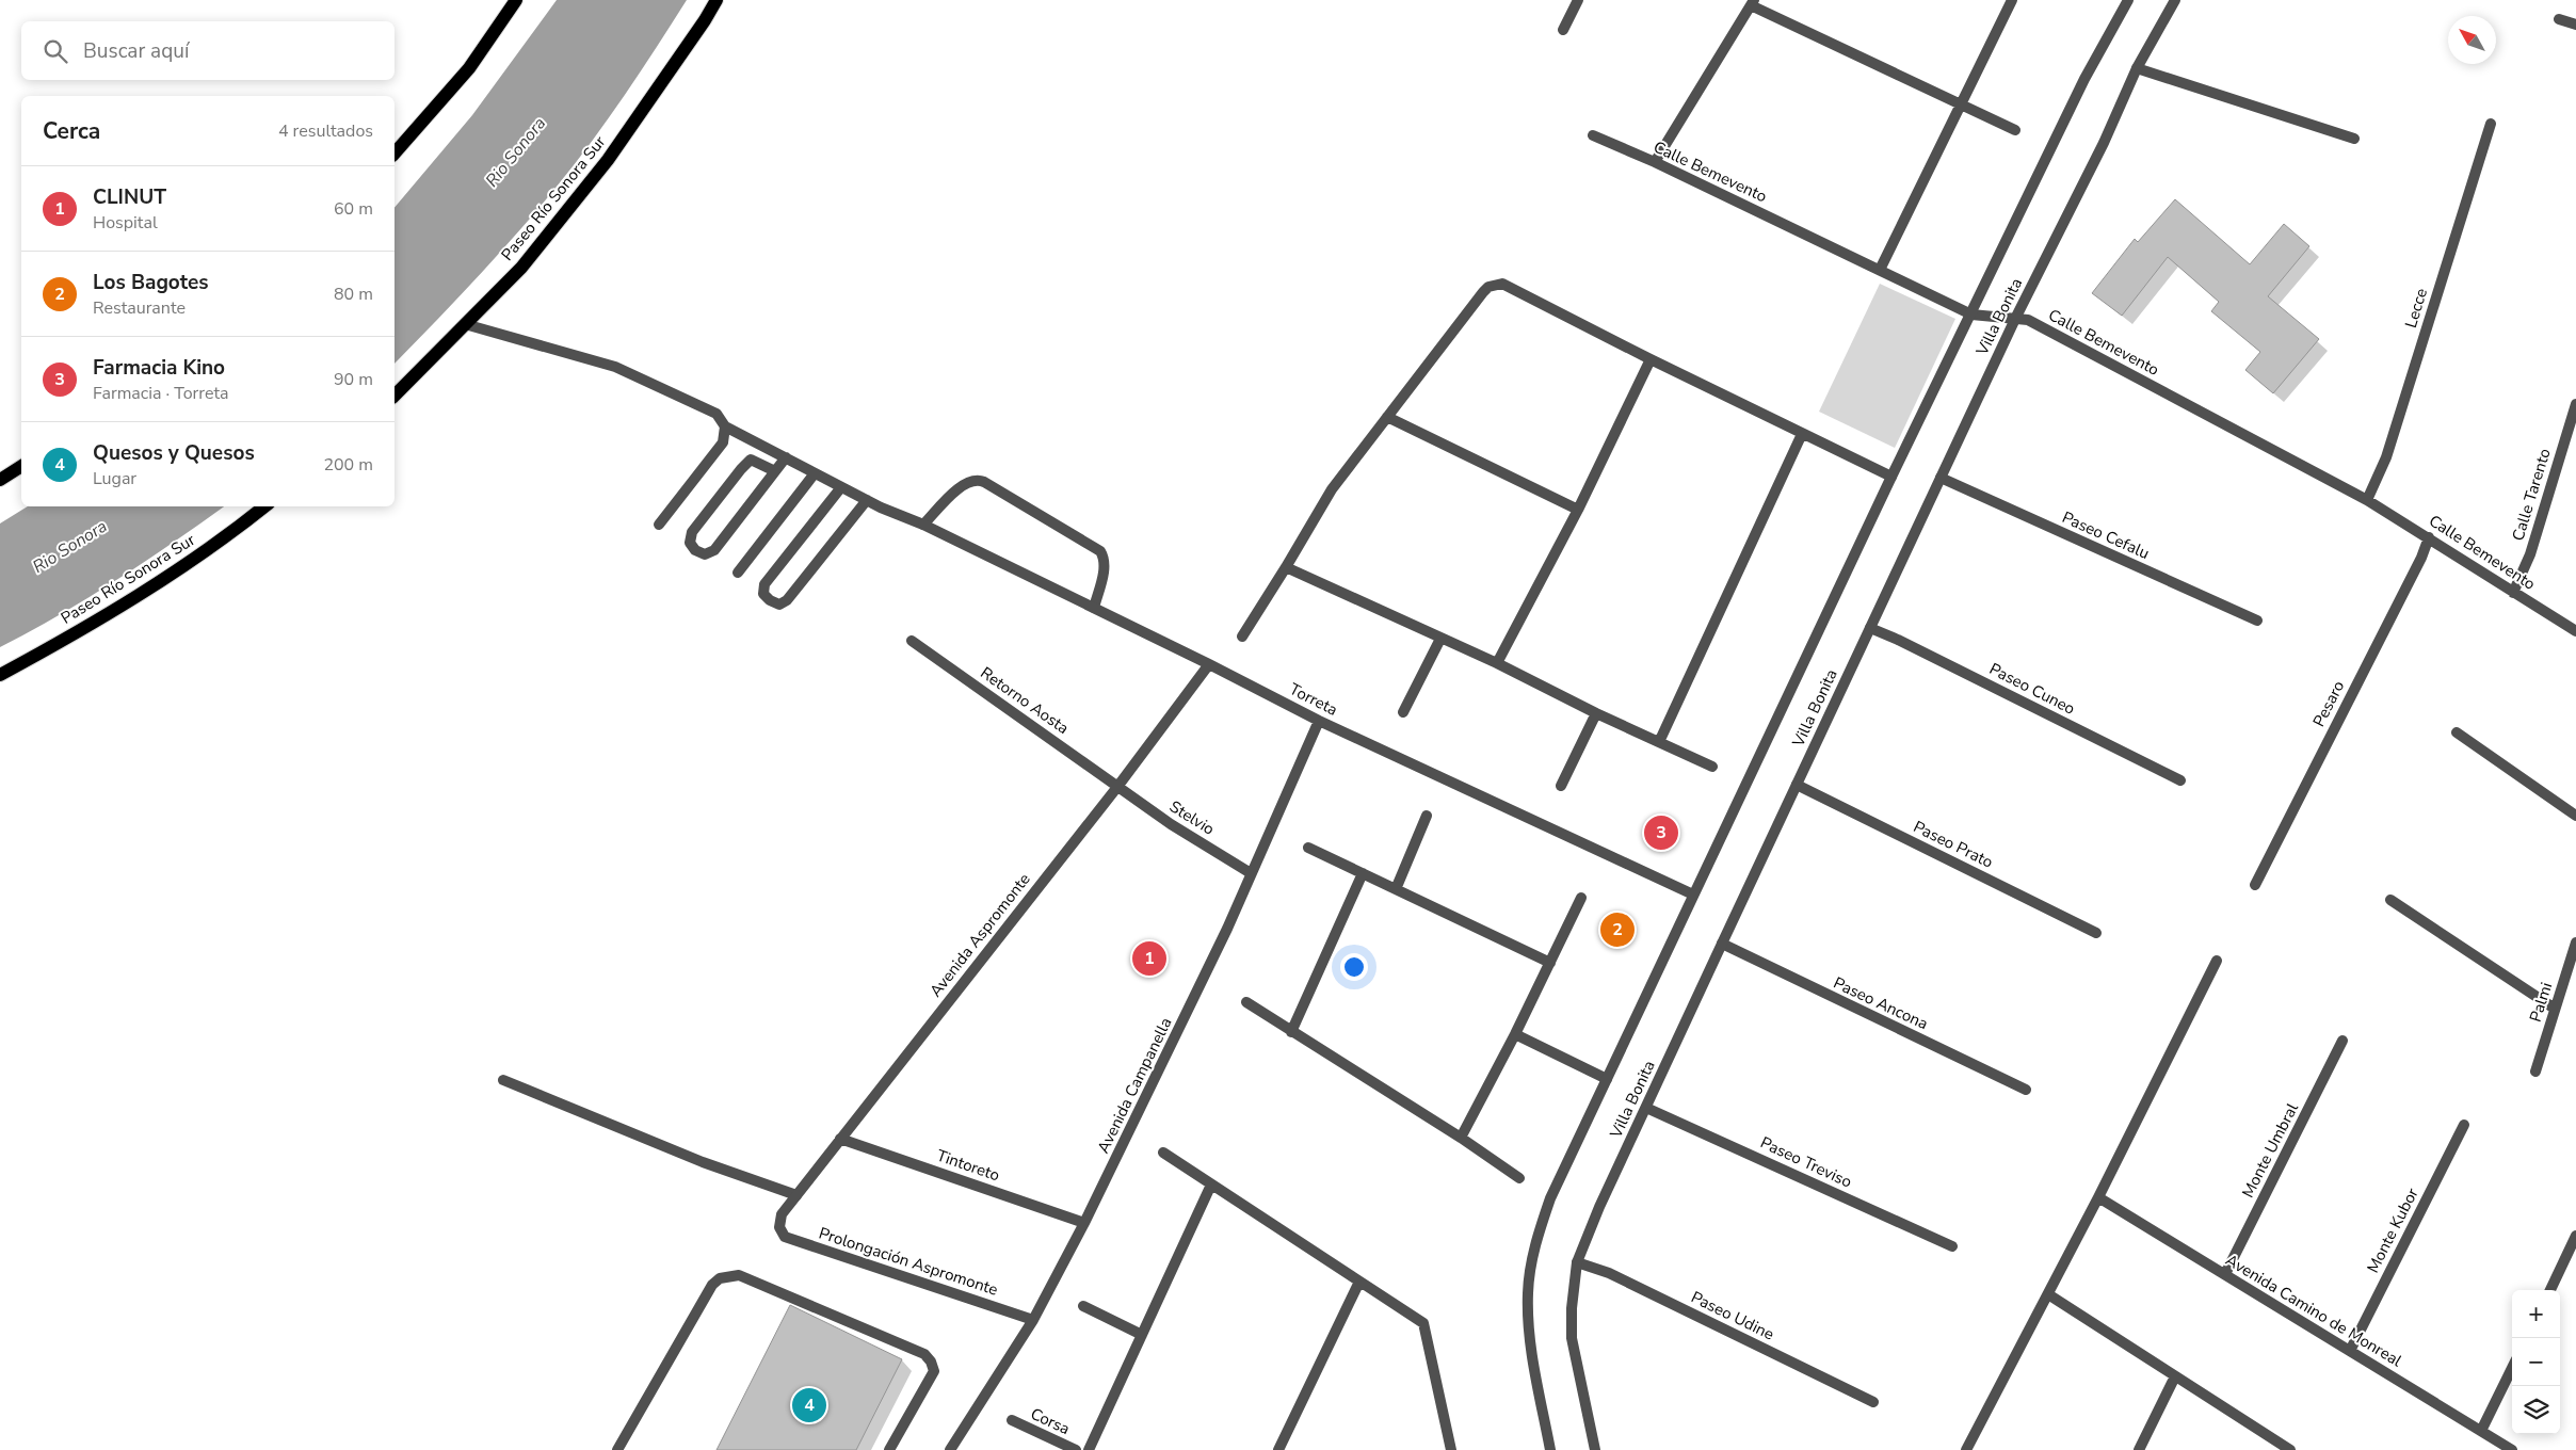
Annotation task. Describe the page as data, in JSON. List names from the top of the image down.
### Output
{
  "streets": {
    "main road": ["Paseo Río Sonora Sur"],
    "street": [
      "Calle Bemevento",
      "Lecce",
      "Villa Bonita",
      "Calle Tarento",
      "Paseo Cefalu",
      "Paseo Cuneo",
      "Torreta",
      "Retorno Aosta",
      "Pesaro",
      "Stelvio",
      "Paseo Prato",
      "Avenida Aspromonte",
      "Palmi",
      "Paseo Ancona",
      "Avenida Campanella",
      "Monte Umbral",
      "Paseo Treviso",
      "Tintoreto",
      "Monte Kubor",
      "Prolongación Aspromonte",
      "Avenida Camino de Monreal",
      "Paseo Udine",
      "Corsa"
    ]
  },
  "crossings": [
    ["Calle Bemevento", "Lecce"],
    ["Calle Bemevento", "Villa Bonita"],
    ["Calle Bemevento", "Calle Tarento"],
    ["Calle Bemevento", "Pesaro"],
    ["Paseo Río Sonora Sur", "Torreta"],
    ["Villa Bonita", "Paseo Cefalu"],
    ["Villa Bonita", "Paseo Cuneo"],
    ["Villa Bonita", "Torreta"],
    ["Villa Bonita", "Paseo Prato"],
    ["Villa Bonita", "Paseo Ancona"],
    ["Villa Bonita", "Paseo Treviso"],
    ["Villa Bonita", "Paseo Udine"],
    ["Torreta", "Avenida Aspromonte"],
    ["Torreta", "Avenida Campanella"],
    ["Retorno Aosta", "Stelvio"],
    ["Retorno Aosta", "Avenida Aspromonte"],
    ["Stelvio", "Avenida Aspromonte"],
    ["Stelvio", "Avenida Campanella"],
    ["Avenida Aspromonte", "Tintoreto"],
    ["Avenida Aspromonte", "Prolongación Aspromonte"],
    ["Avenida Campanella", "Tintoreto"],
    ["Avenida Campanella", "Prolongación Aspromonte"],
    ["Monte Umbral", "Avenida Camino de Monreal"],
    ["Monte Kubor", "Avenida Camino de Monreal"]
  ],
  "water": ["Rio Sonora"],
  "north": "top left",
  "page": {
    "search": "Buscar aquí",
    "heading": ["Cerca", "4 resultados"],
    "list": [
      {
        "mark": "1",
        "name": "CLINUT",
        "note": "Hospital",
        "value": "60 m"
      },
      {
        "mark": "2",
        "name": "Los Bagotes",
        "note": "Restaurante",
        "value": "80 m"
      },
      {
        "mark": "3",
        "name": "Farmacia Kino",
        "note": "Farmacia · Torreta",
        "value": "90 m"
      },
      {
        "mark": "4",
        "name": "Quesos y Quesos",
        "note": "Lugar",
        "value": "200 m"
      }
    ],
    "pins": [
      "3",
      "2",
      "1",
      "4"
    ],
    "map_buttons": ["+", "−"]
  }
}
